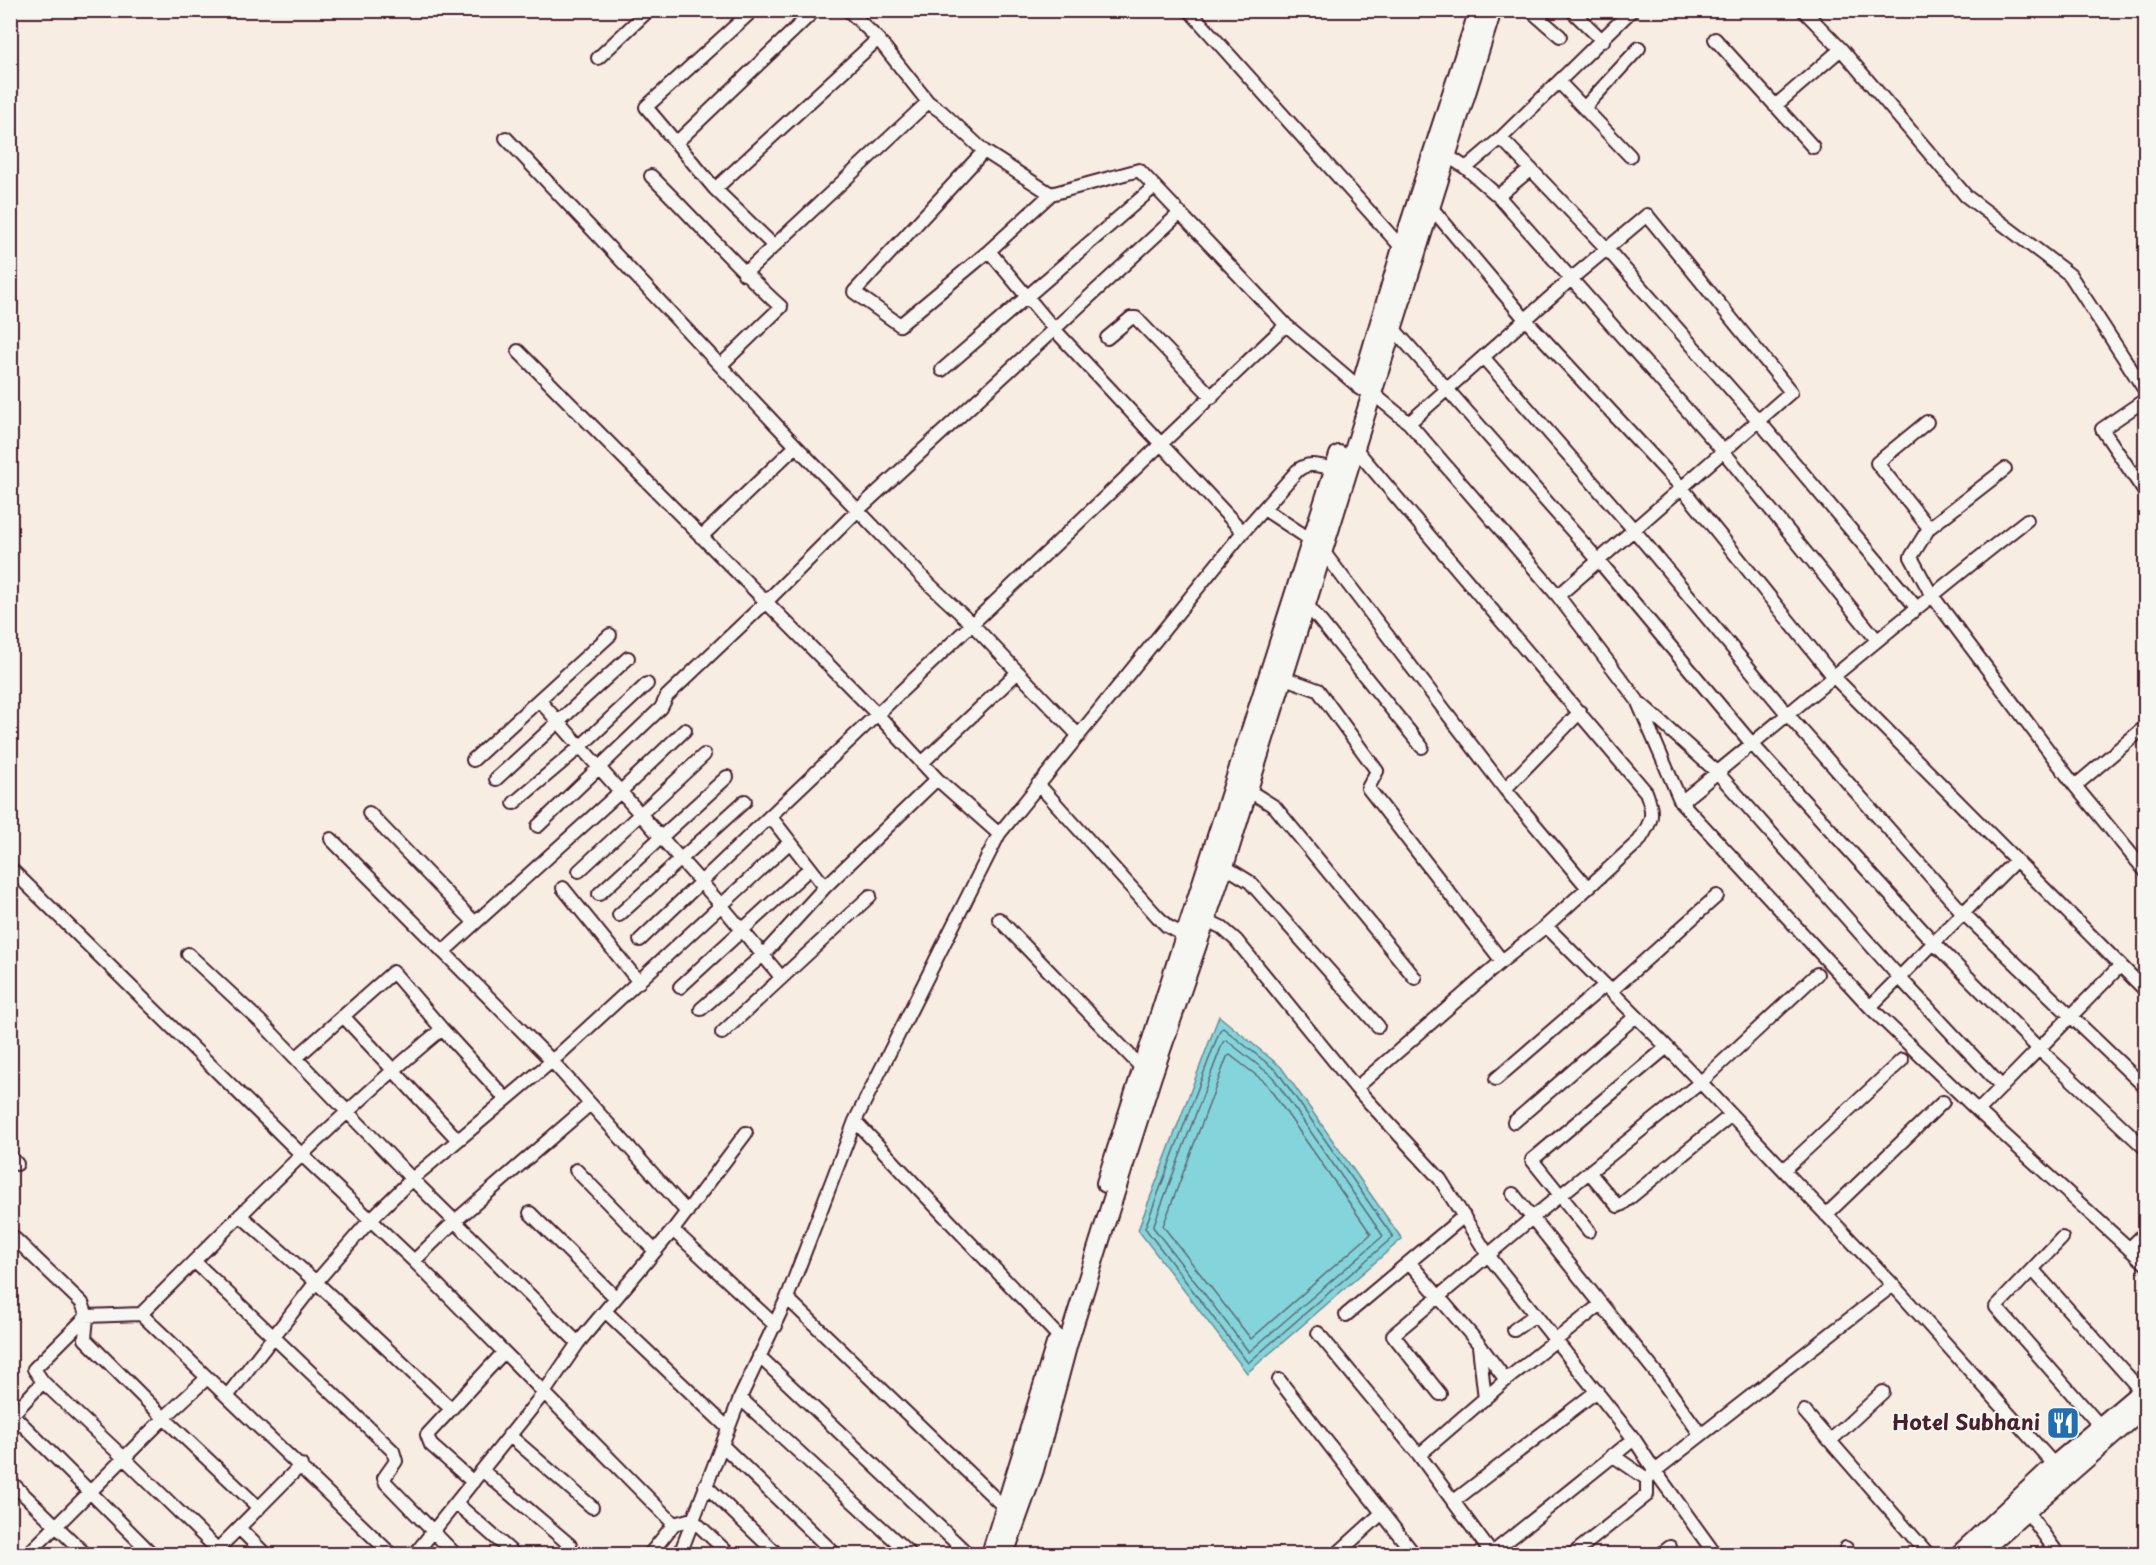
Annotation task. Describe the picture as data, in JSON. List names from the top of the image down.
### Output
{
  "places": {
    "restaurant": ["Hotel Subhani"]
  }
}
